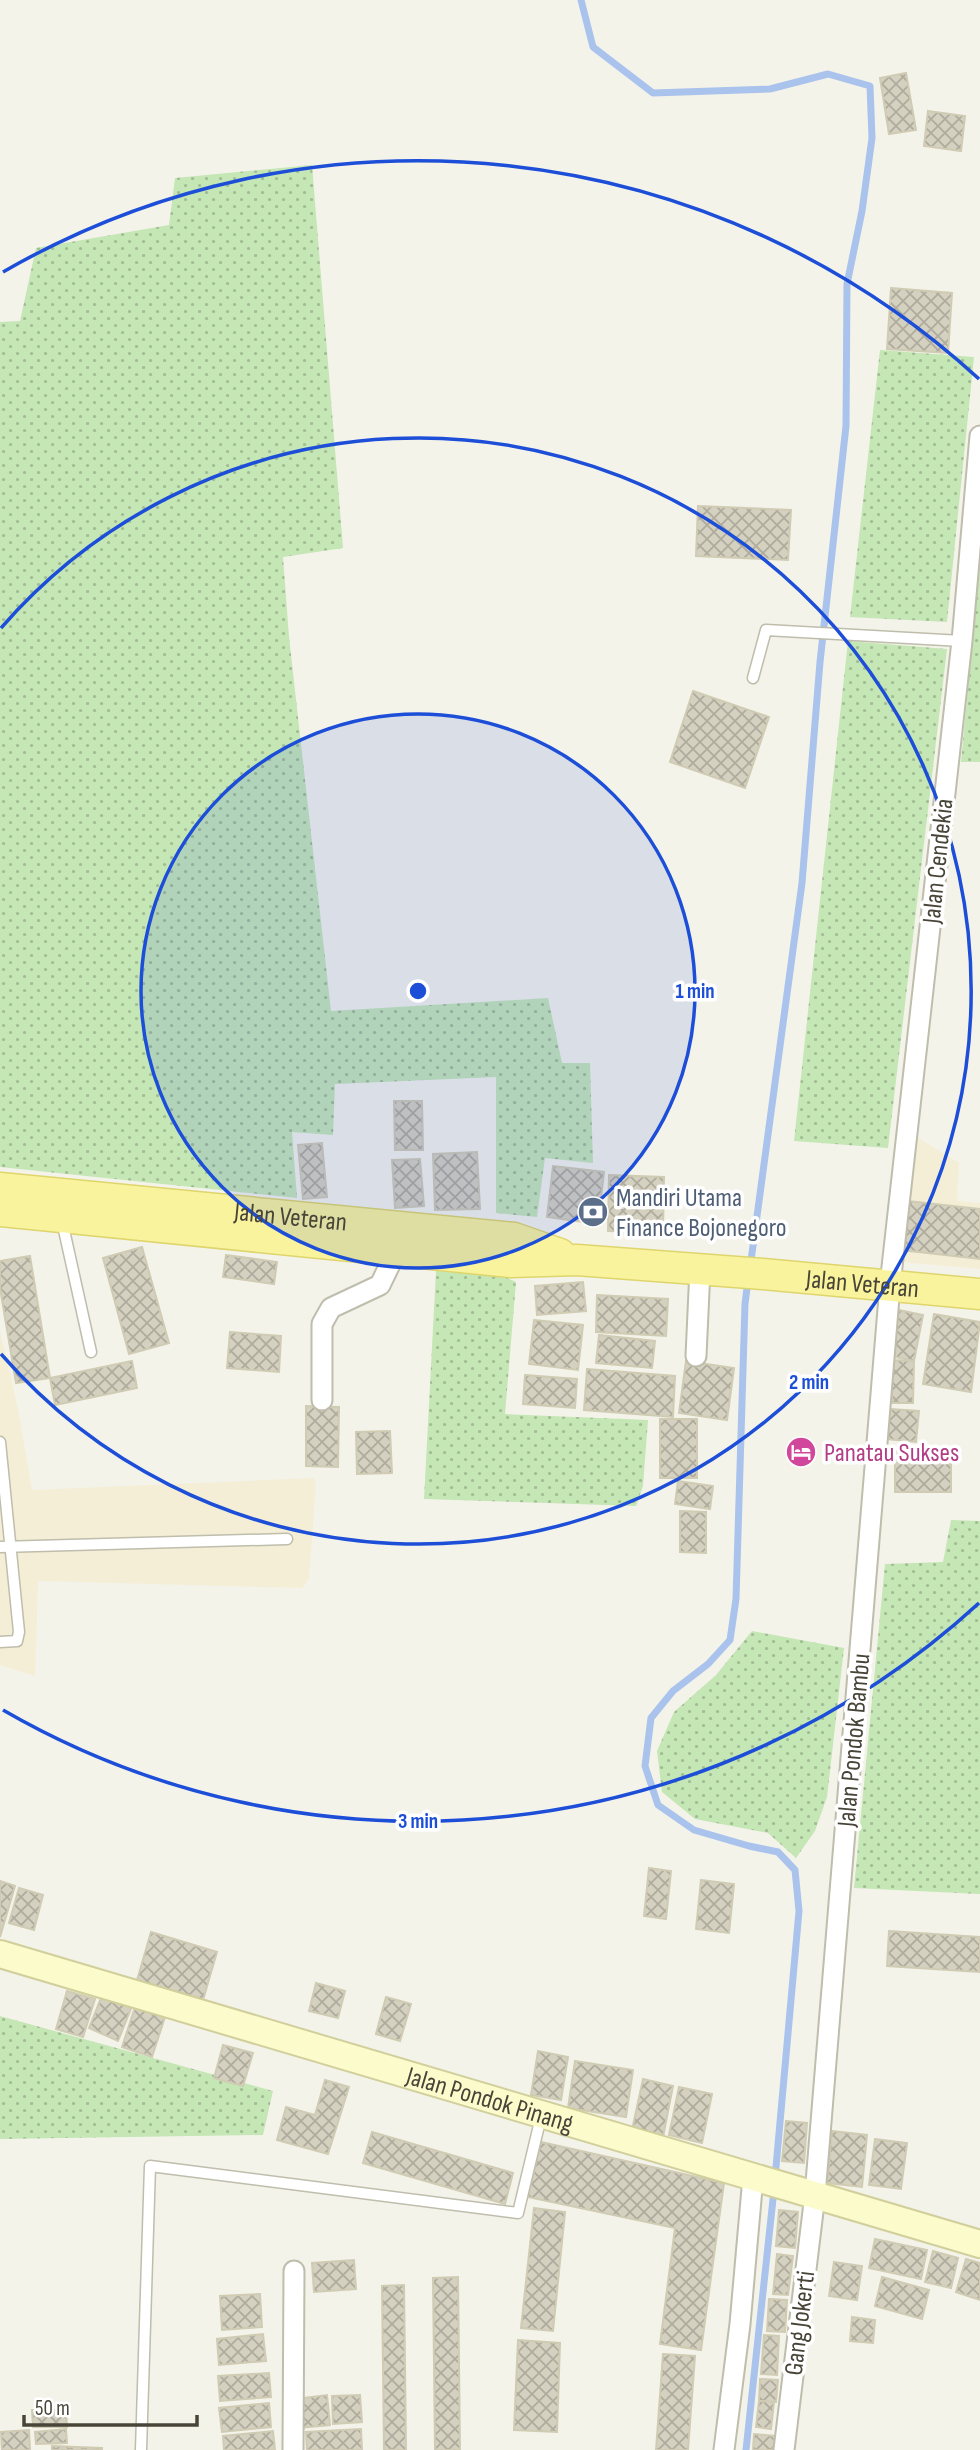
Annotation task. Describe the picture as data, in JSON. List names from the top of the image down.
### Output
{
  "streets": {
    "main road": ["Jalan Veteran"],
    "street": [
      "Jalan Cendekia",
      "Jalan Pondok Bambu",
      "Jalan Pondok Pinang",
      "Gang Jokerti"
    ]
  },
  "crossings": [
    ["Jalan Cendekia", "Jalan Veteran"],
    ["Jalan Cendekia", "Jalan Pondok Bambu"],
    ["Jalan Veteran", "Jalan Pondok Bambu"],
    ["Jalan Pondok Bambu", "Jalan Pondok Pinang"],
    ["Jalan Pondok Bambu", "Gang Jokerti"],
    ["Jalan Pondok Pinang", "Gang Jokerti"]
  ],
  "places": {
    "bank": ["Mandiri Utama Finance Bojonegoro"],
    "hotel": ["Panatau Sukses"]
  },
  "scale_bar": "50 m",
  "rings": ["1 min", "2 min", "3 min"]
}
